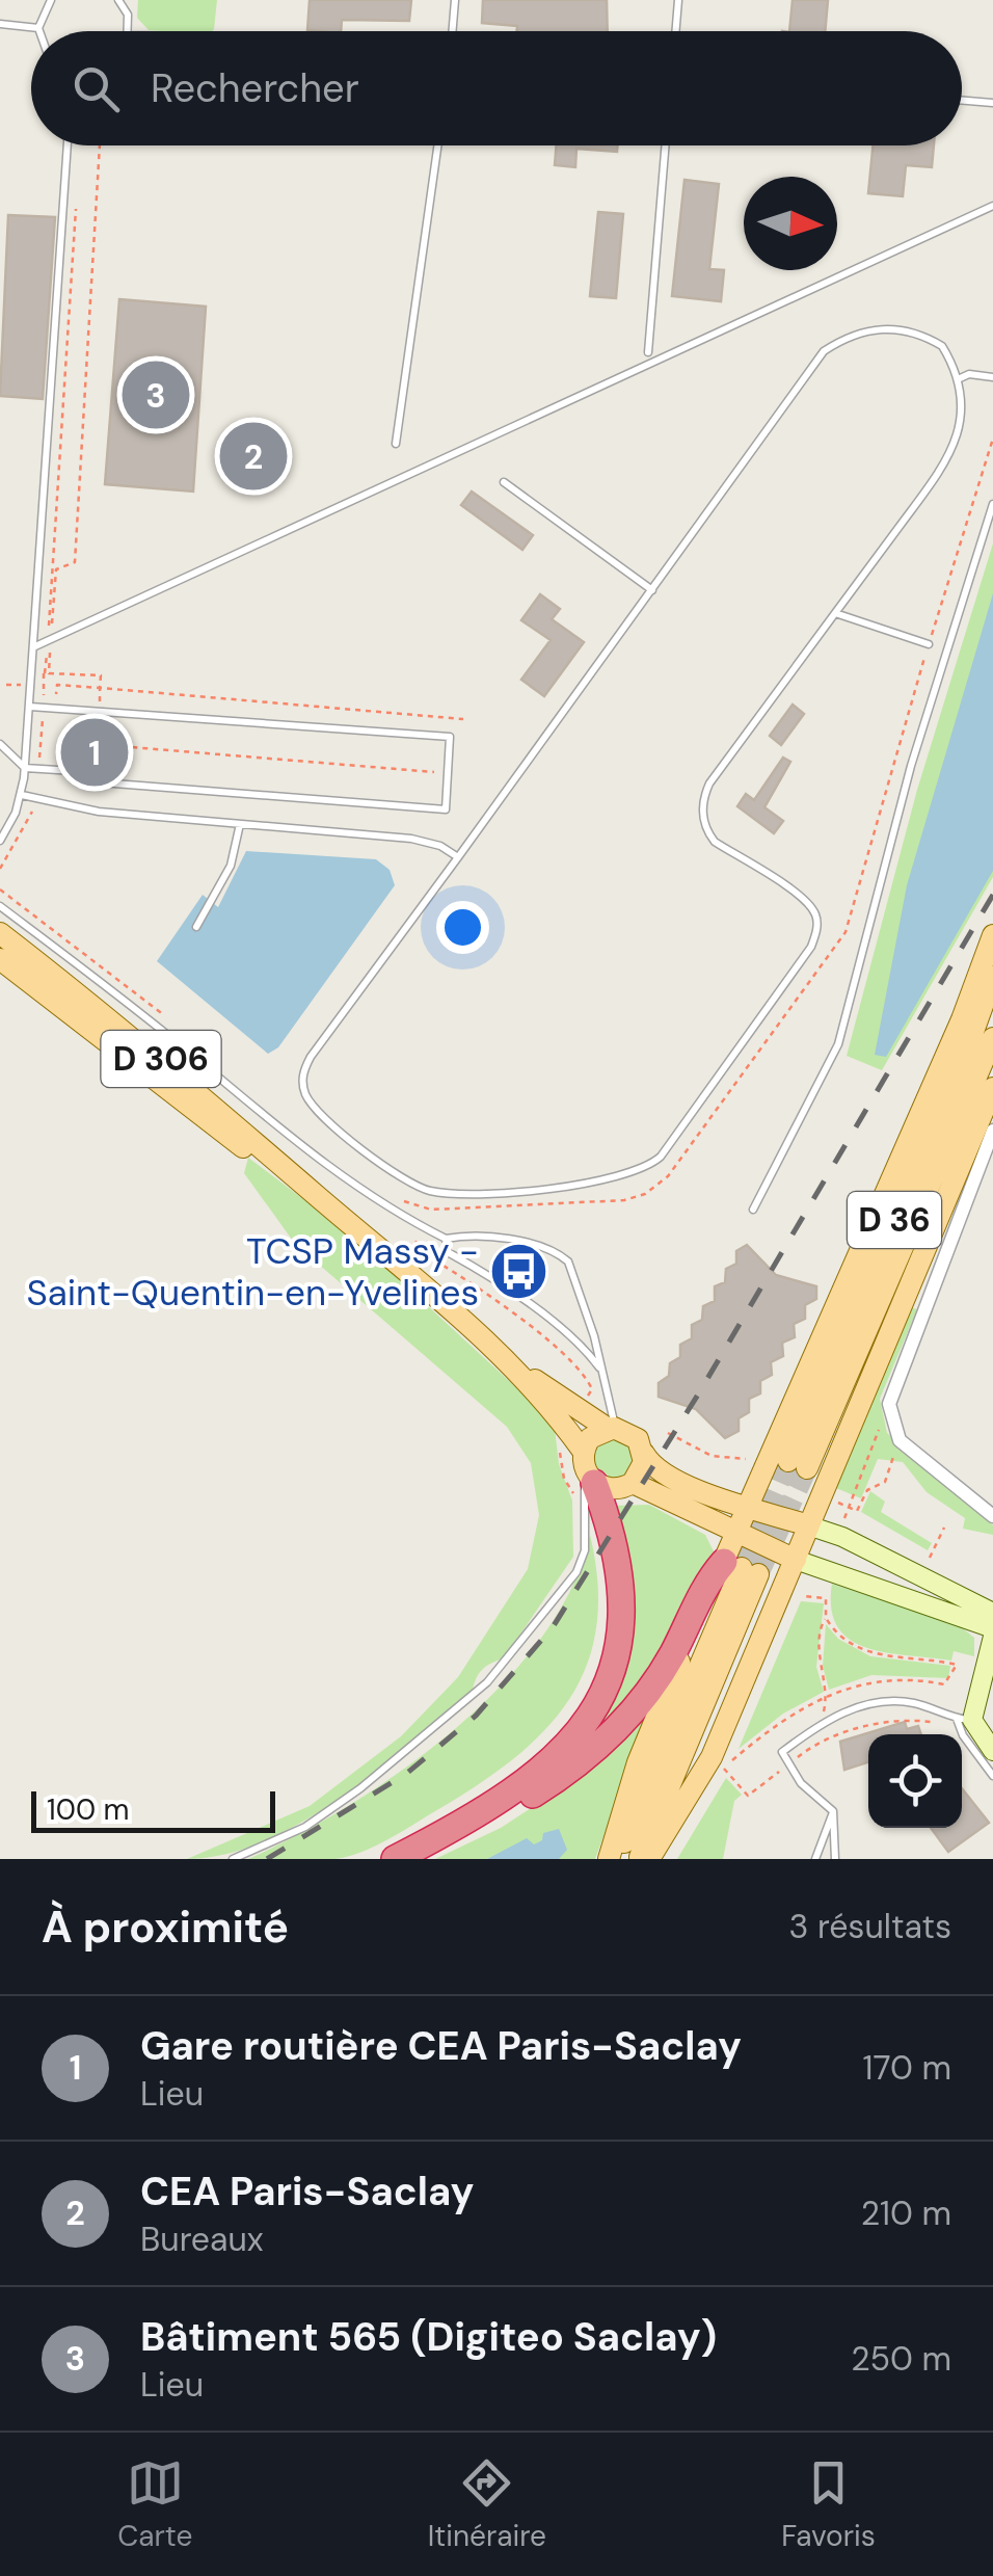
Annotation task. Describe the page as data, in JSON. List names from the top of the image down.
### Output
{
  "streets": {
    "main road": ["D 306", "D 36"]
  },
  "places": {
    "bus stop": ["TCSP Massy - Saint-Quentin-en-Yvelines"]
  },
  "scale_bar": "100 m",
  "north": "right",
  "page": {
    "search": "Rechercher",
    "pins": ["3", "2", "1"],
    "scale": "100 m",
    "heading": ["À proximité", "3 résultats"],
    "list": [
      {
        "mark": "1",
        "name": "Gare routière CEA Paris-Saclay",
        "note": "Lieu",
        "value": "170 m"
      },
      {
        "mark": "2",
        "name": "CEA Paris-Saclay",
        "note": "Bureaux",
        "value": "210 m"
      },
      {
        "mark": "3",
        "name": "Bâtiment 565 (Digiteo Saclay)",
        "note": "Lieu",
        "value": "250 m"
      }
    ],
    "nav": ["Carte", "Itinéraire", "Favoris"]
  }
}
